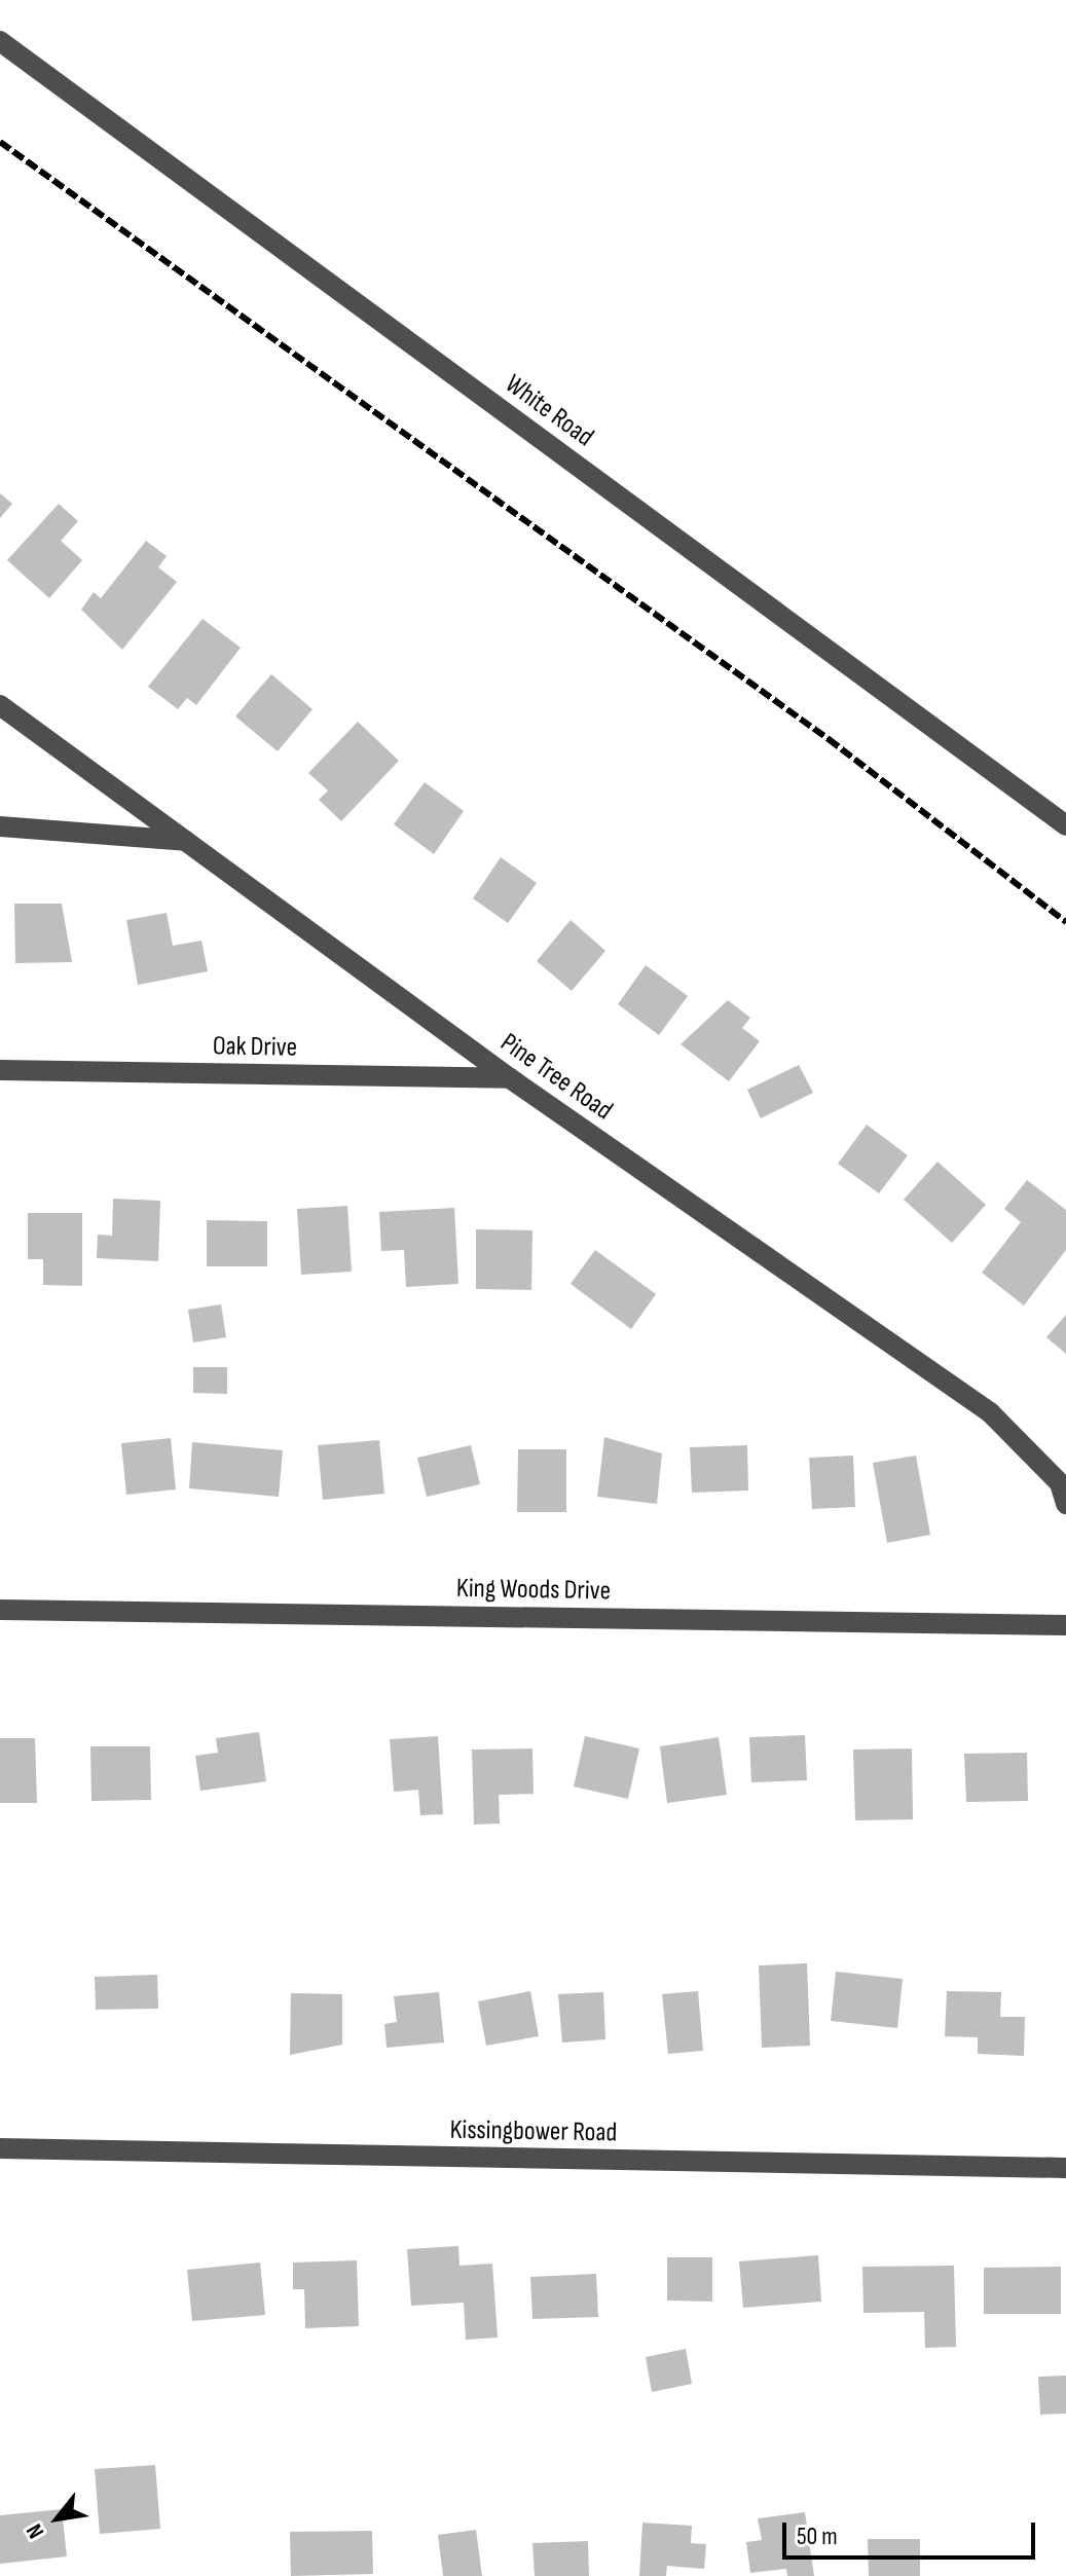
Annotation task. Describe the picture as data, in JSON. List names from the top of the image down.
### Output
{
  "streets": {
    "street": [
      "White Road",
      "Oak Drive",
      "Pine Tree Road",
      "King Woods Drive",
      "Kissingbower Road"
    ]
  },
  "crossings": [
    ["Oak Drive", "Pine Tree Road"]
  ],
  "scale_bar": "50 m",
  "north": "bottom left"
}
